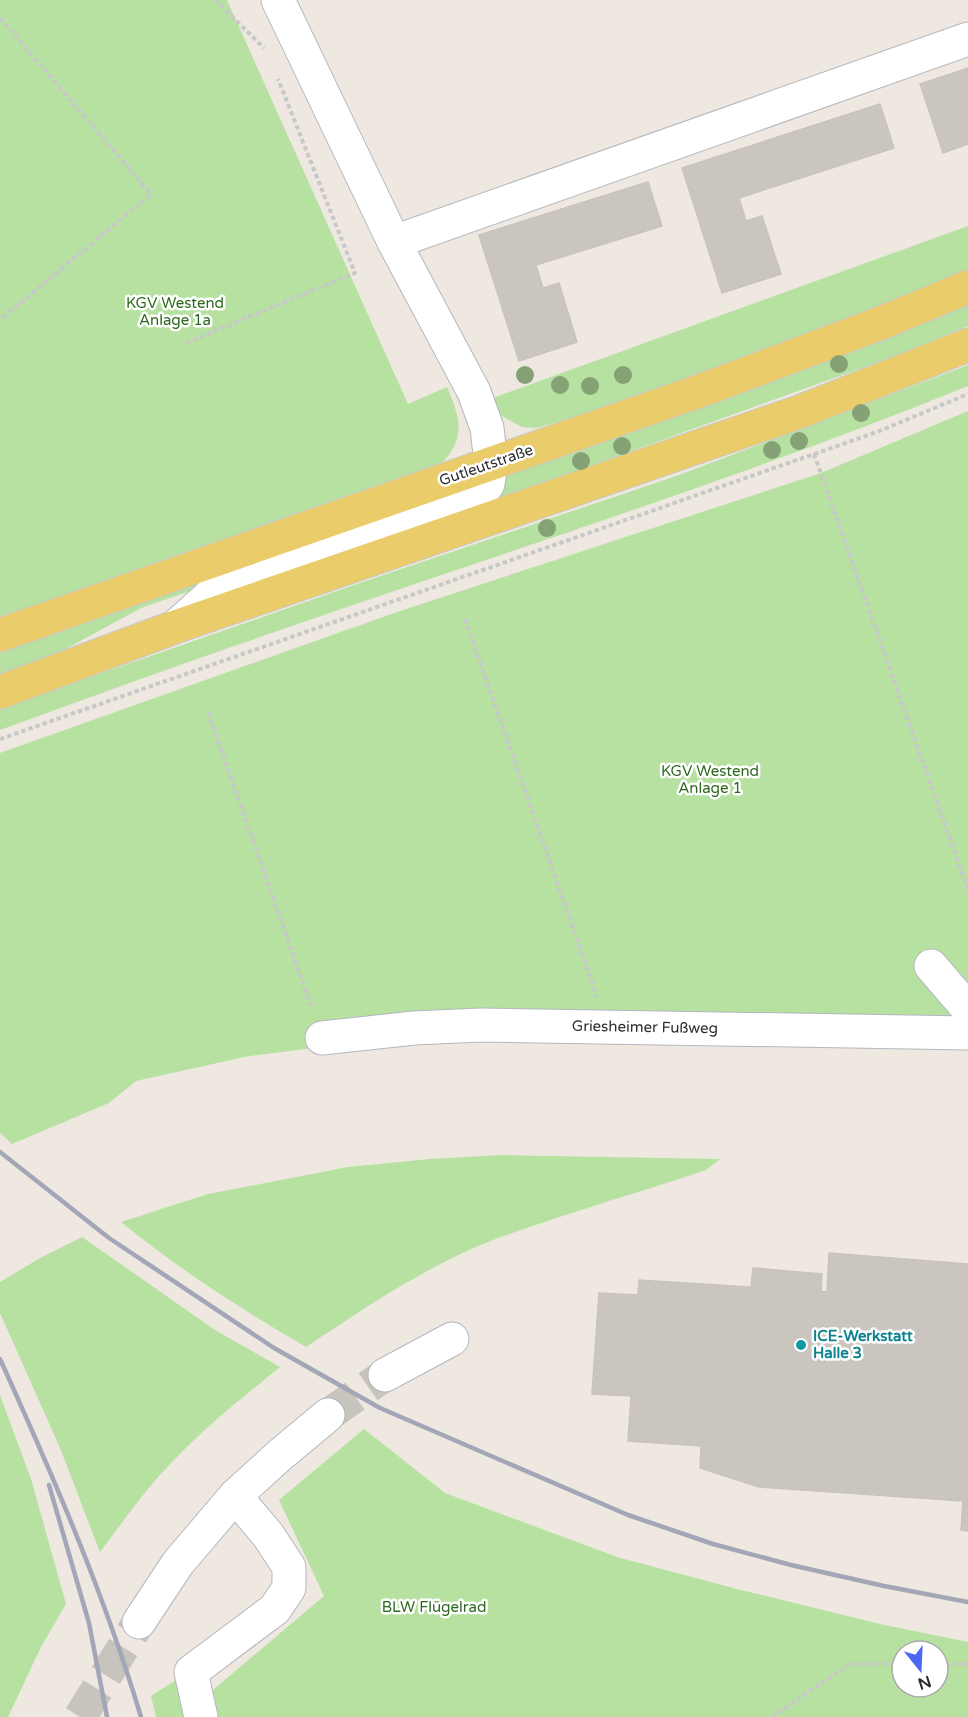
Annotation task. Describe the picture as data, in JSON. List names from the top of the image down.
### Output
{
  "streets": {
    "main road": ["Gutleutstraße"],
    "street": ["Griesheimer Fußweg"]
  },
  "parks": ["KGV Westend Anlage 1a", "KGV Westend Anlage 1", "BLW Flügelrad"],
  "places": ["ICE-Werkstatt Halle 3"],
  "north": "bottom"
}
